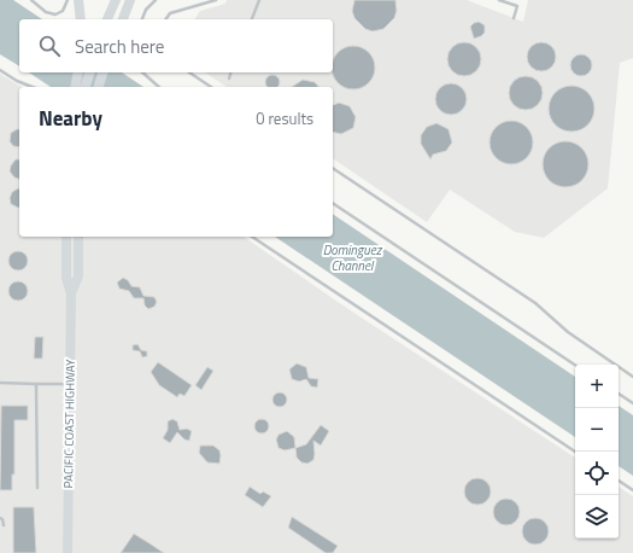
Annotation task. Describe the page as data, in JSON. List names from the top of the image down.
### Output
{
  "streets": {
    "highway": ["PACIFIC COAST HIGHWAY"]
  },
  "water": ["Dominguez Channel"],
  "page": {
    "search": "Search here",
    "heading": ["Nearby", "0 results"],
    "map_buttons": ["+", "−"]
  }
}
